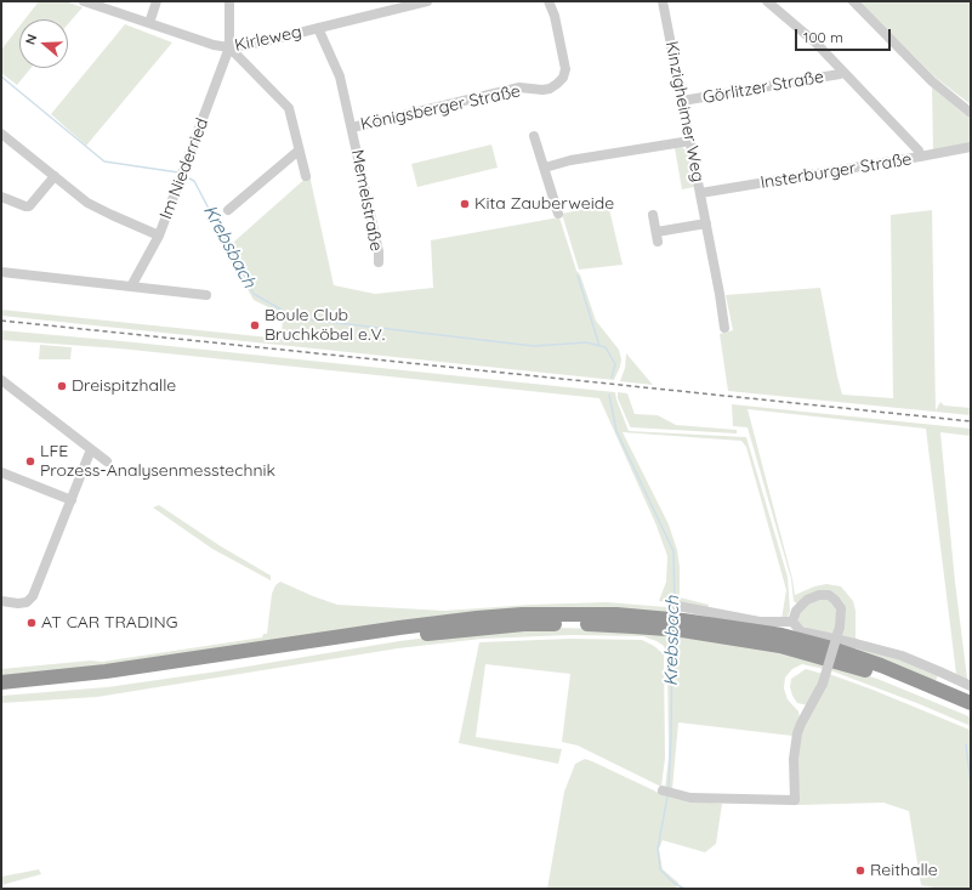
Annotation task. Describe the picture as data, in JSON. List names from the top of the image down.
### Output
{
  "streets": {
    "street": [
      "Kirleweg",
      "Görlitzer Straße",
      "Königsberger Straße",
      "Kinzigheimer Weg",
      "Im Niederried",
      "Insterburger Straße",
      "Memelstraße"
    ]
  },
  "crossings": [
    ["Kirleweg", "Im Niederried"],
    ["Kirleweg", "Memelstraße"],
    ["Görlitzer Straße", "Kinzigheimer Weg"],
    ["Königsberger Straße", "Memelstraße"],
    ["Kinzigheimer Weg", "Insterburger Straße"]
  ],
  "water": ["Krebsbach"],
  "places": [
    "Kita Zauberweide",
    "Boule Club Bruchköbel e.V.",
    "Dreispitzhalle",
    "LFE Prozess-Analysenmesstechnik",
    "AT CAR TRADING",
    "Reithalle"
  ],
  "scale_bar": "100 m",
  "north": "left"
}
